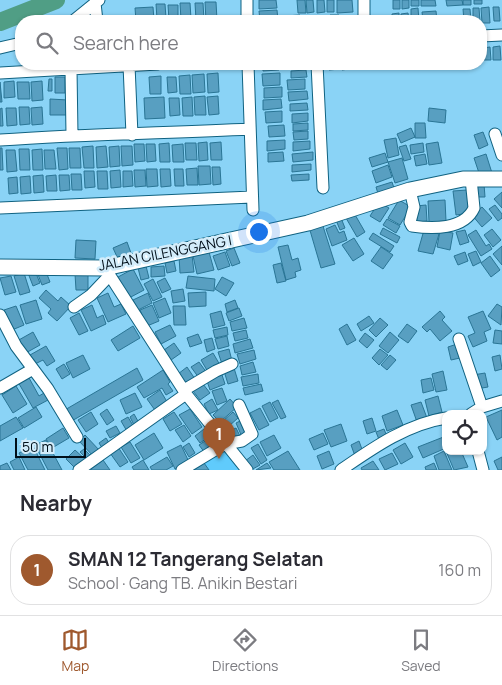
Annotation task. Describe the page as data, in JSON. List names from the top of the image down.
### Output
{
  "streets": {
    "street": ["JALAN CILENGGANG I"]
  },
  "scale_bar": "50 m",
  "page": {
    "search": "Search here",
    "pins": "1",
    "scale": "50 m",
    "heading": "Nearby",
    "list": [
      {
        "mark": "1",
        "name": "SMAN 12 Tangerang Selatan",
        "note": "School · Gang TB. Anikin Bestari",
        "value": "160 m"
      }
    ],
    "nav": ["Map", "Directions", "Saved"]
  }
}
